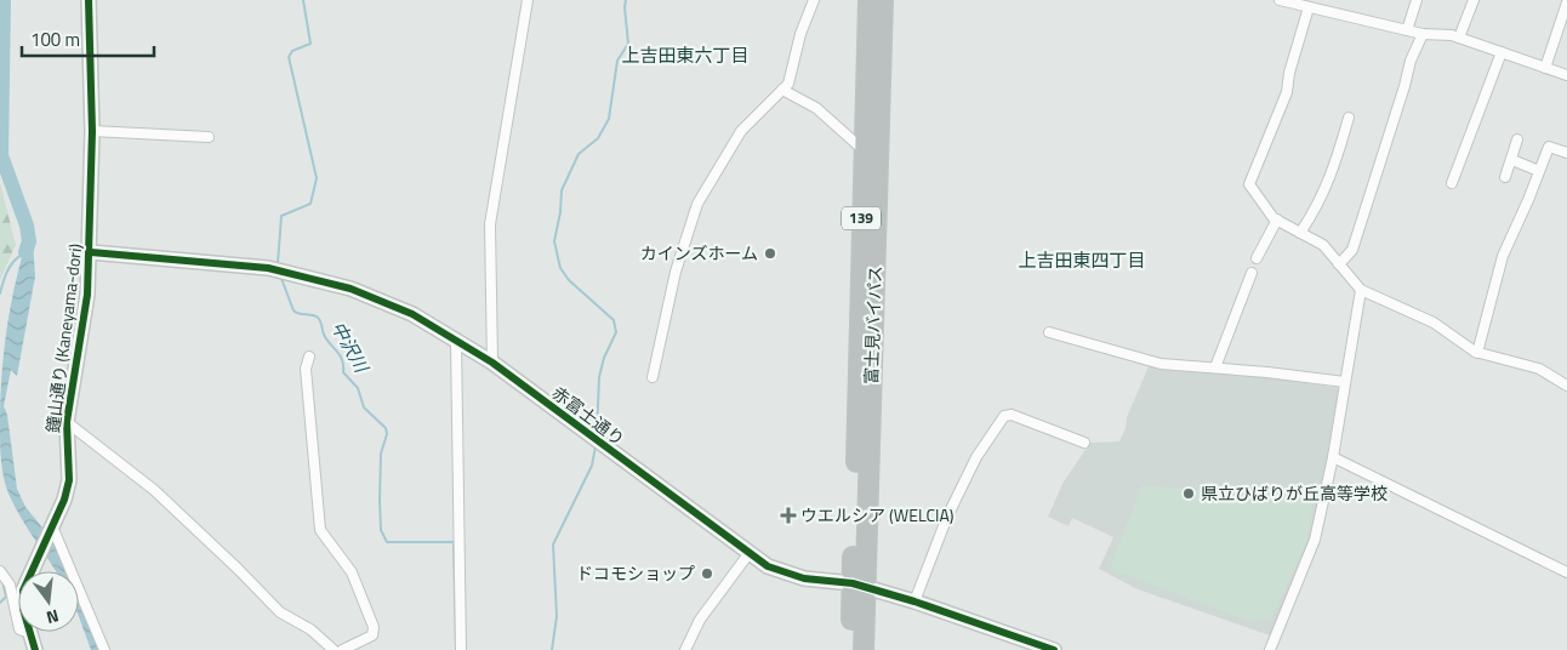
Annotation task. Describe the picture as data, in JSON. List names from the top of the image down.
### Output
{
  "streets": {
    "highway": ["139", "富士見バイパス"],
    "street": ["鐘山通り (Kaneyama-dori)", "赤富士通り"]
  },
  "crossings": [
    ["富士見バイパス", "赤富士通り"],
    ["鐘山通り (Kaneyama-dori)", "赤富士通り"]
  ],
  "districts": ["上吉田東六丁目", "上吉田東四丁目"],
  "water": ["中沢川"],
  "places": {
    "other": ["カインズホーム", "県立ひばりが丘高等学校", "ドコモショップ"],
    "health": ["ウエルシア (WELCIA)"]
  },
  "scale_bar": "100 m",
  "north": "bottom"
}
